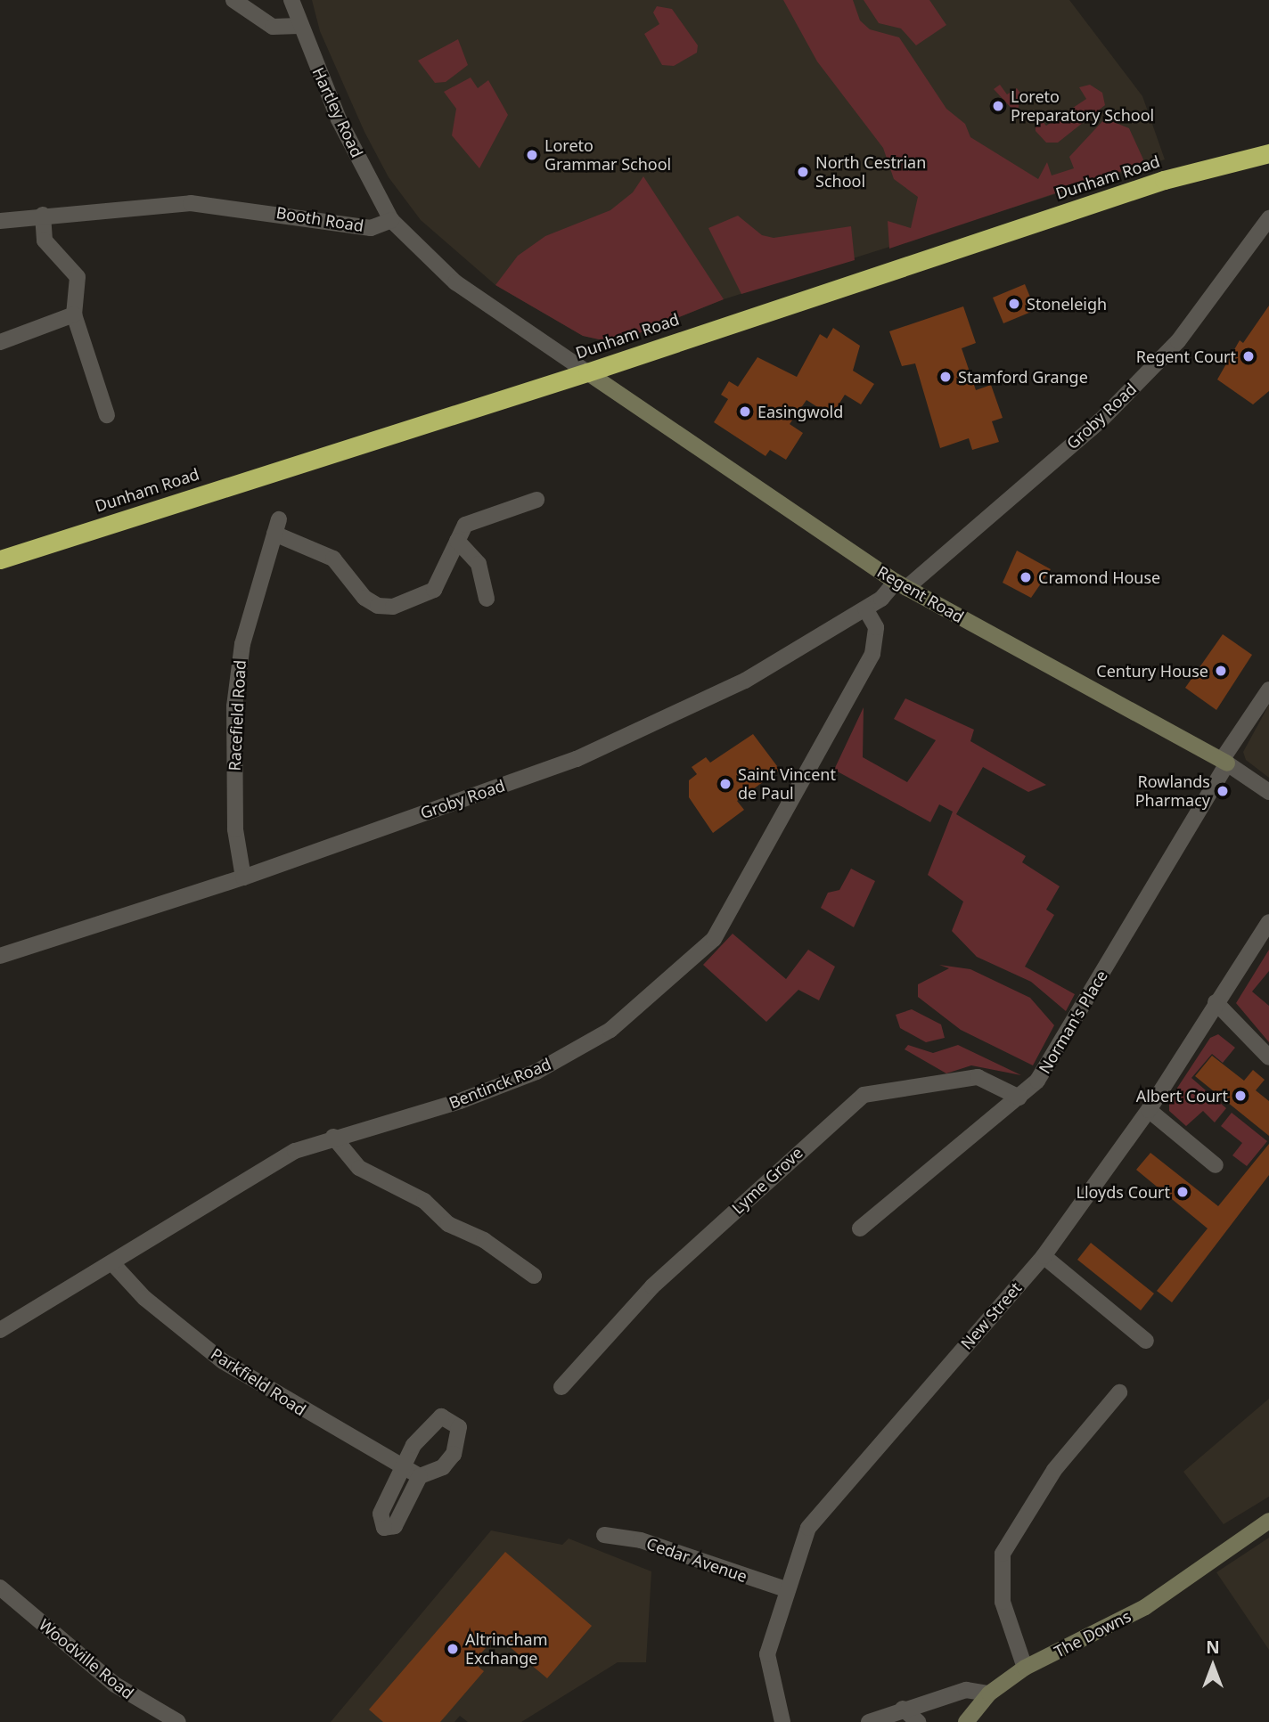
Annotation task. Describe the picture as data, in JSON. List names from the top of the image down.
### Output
{
  "streets": {
    "highway": ["Dunham Road"],
    "street": [
      "Hartley Road",
      "Booth Road",
      "Groby Road",
      "Regent Road",
      "Racefield Road",
      "Norman's Place",
      "Bentinck Road",
      "Lyme Grove",
      "New Street",
      "Parkfield Road",
      "Cedar Avenue",
      "The Downs",
      "Woodville Road"
    ]
  },
  "crossings": [
    ["Hartley Road", "Booth Road"],
    ["Dunham Road", "Regent Road"],
    ["Groby Road", "Regent Road"],
    ["Groby Road", "Racefield Road"],
    ["Groby Road", "Bentinck Road"],
    ["Regent Road", "Norman's Place"],
    ["Norman's Place", "Lyme Grove"],
    ["Bentinck Road", "Parkfield Road"],
    ["New Street", "Cedar Avenue"]
  ],
  "places": [
    "Loreto Preparatory School",
    "Loreto Grammar School",
    "North Cestrian School",
    "Stoneleigh",
    "Regent Court",
    "Stamford Grange",
    "Easingwold",
    "Cramond House",
    "Century House",
    "Saint Vincent de Paul",
    "Rowlands Pharmacy",
    "Albert Court",
    "Lloyds Court",
    "Altrincham Exchange"
  ],
  "north": "top"
}
